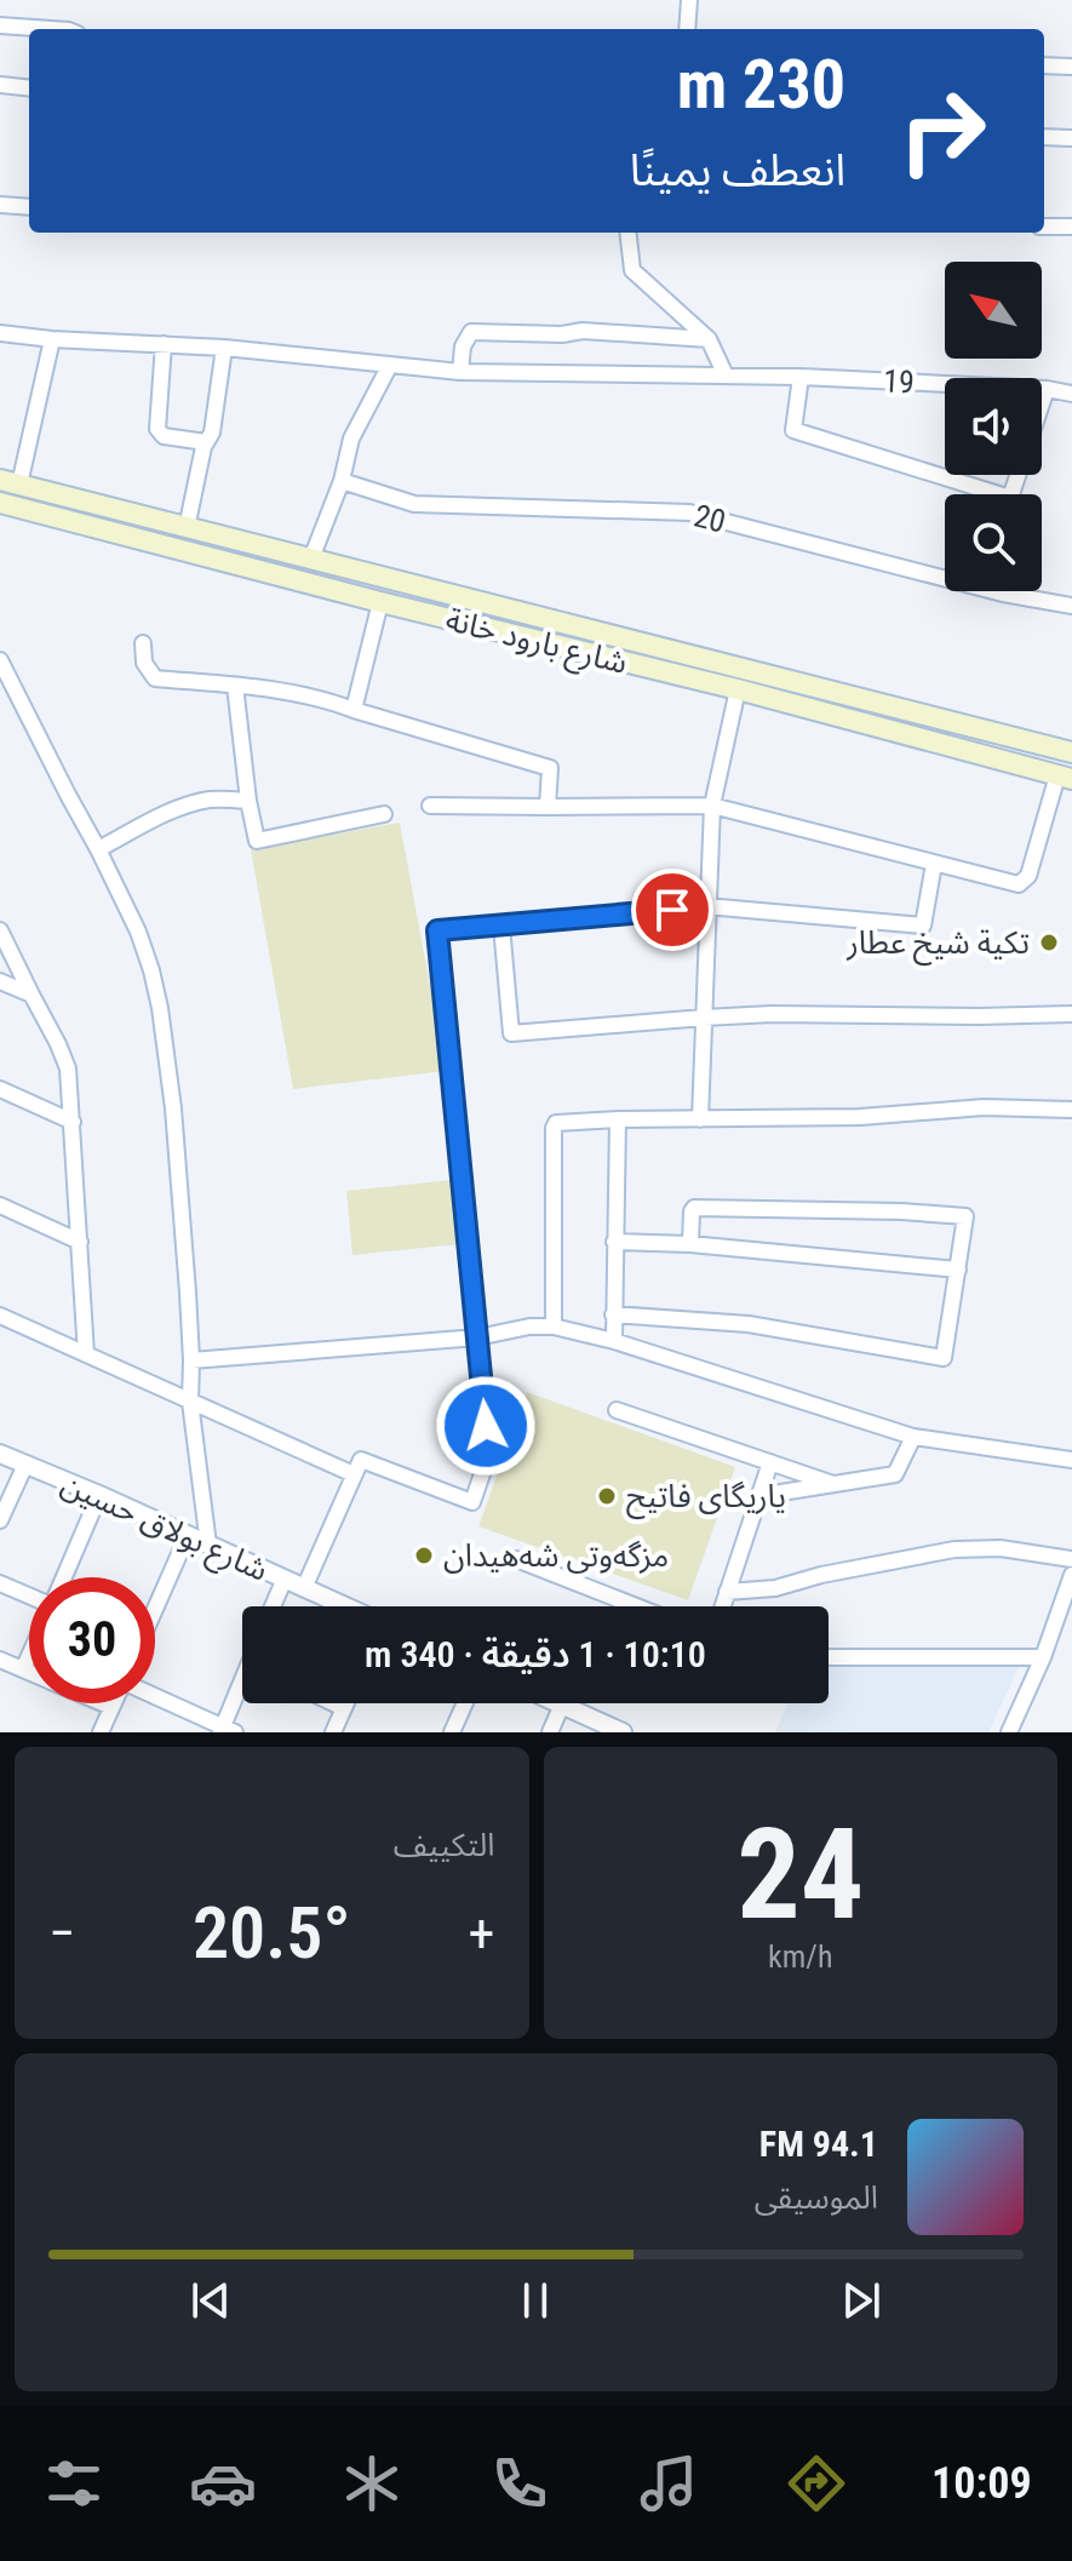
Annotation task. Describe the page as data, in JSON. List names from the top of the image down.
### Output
{
  "streets": {
    "main road": ["شارع بارود خانة"],
    "street": ["19", "20", "شارع بولاق حسين"]
  },
  "places": ["تكية شيخ عطار", "یاریگای فاتیح", "مزگەوتی شەهیدان"],
  "north": "top left",
  "page": {
    "turn": ["230 m", "انعطف يمينًا"],
    "limit": "30",
    "trip": "10:10 · 1 دقيقة · 340 m",
    "tile": [
      ["24", "km/h"],
      "التكييف"
    ],
    "heat": ["−", "20.5°", "+"],
    "song": ["94.1 FM", "الموسيقى"],
    "tabs": "10:09"
  }
}
